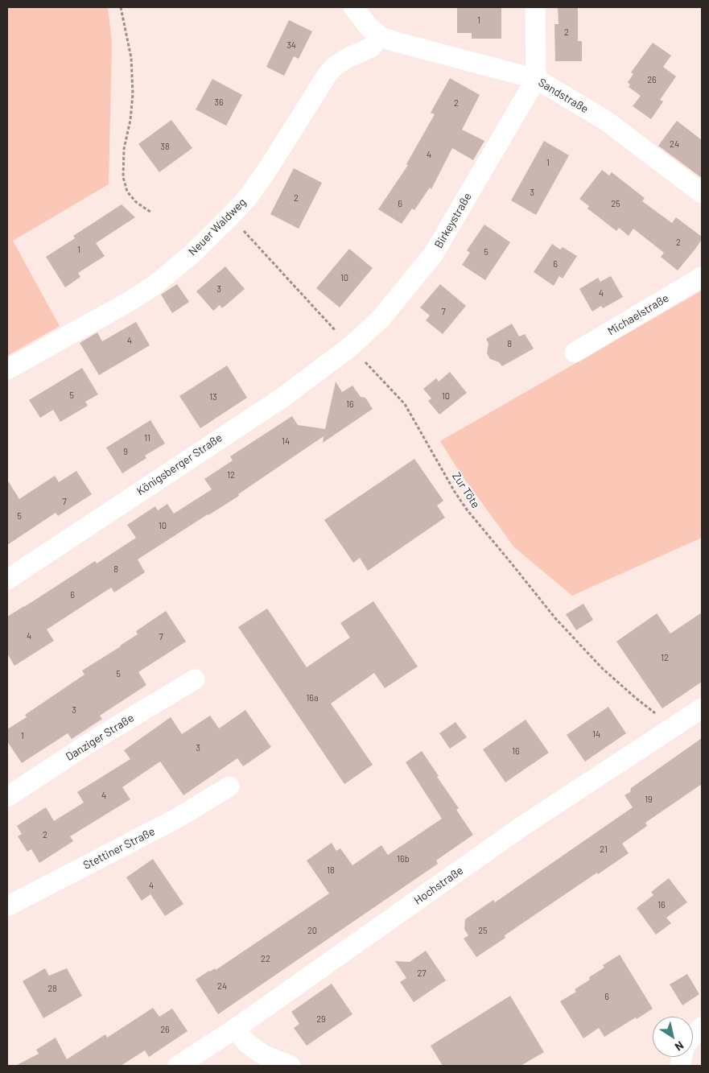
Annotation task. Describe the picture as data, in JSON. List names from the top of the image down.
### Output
{
  "streets": {
    "street": [
      "Sandstraße",
      "Birkeystraße",
      "Neuer Waldweg",
      "Michaelstraße",
      "Königsberger Straße",
      "Danziger Straße",
      "Stettiner Straße",
      "Hochstraße"
    ],
    "path": ["Zur Töte"]
  },
  "crossings": [
    ["Sandstraße", "Birkeystraße"],
    ["Sandstraße", "Neuer Waldweg"],
    ["Birkeystraße", "Königsberger Straße"],
    ["Birkeystraße", "Zur Töte"],
    ["Königsberger Straße", "Zur Töte"],
    ["Zur Töte", "Hochstraße"]
  ],
  "house_numbers": [
    "1",
    "2",
    "34",
    "26",
    "36",
    "2",
    "24",
    "38",
    "4",
    "1",
    "3",
    "2",
    "6",
    "25",
    "2",
    "1",
    "5",
    "6",
    "10",
    "3",
    "4",
    "7",
    "4",
    "8",
    "5",
    "10",
    "13",
    "16",
    "11",
    "14",
    "9",
    "12",
    "7",
    "5",
    "10",
    "8",
    "6",
    "4",
    "7",
    "12",
    "5",
    "16a",
    "3",
    "14",
    "1",
    "3",
    "16",
    "4",
    "19",
    "2",
    "21",
    "16b",
    "18",
    "4",
    "16",
    "20",
    "25",
    "22",
    "27",
    "24",
    "28",
    "6",
    "29",
    "26"
  ],
  "north": "bottom right"
}
